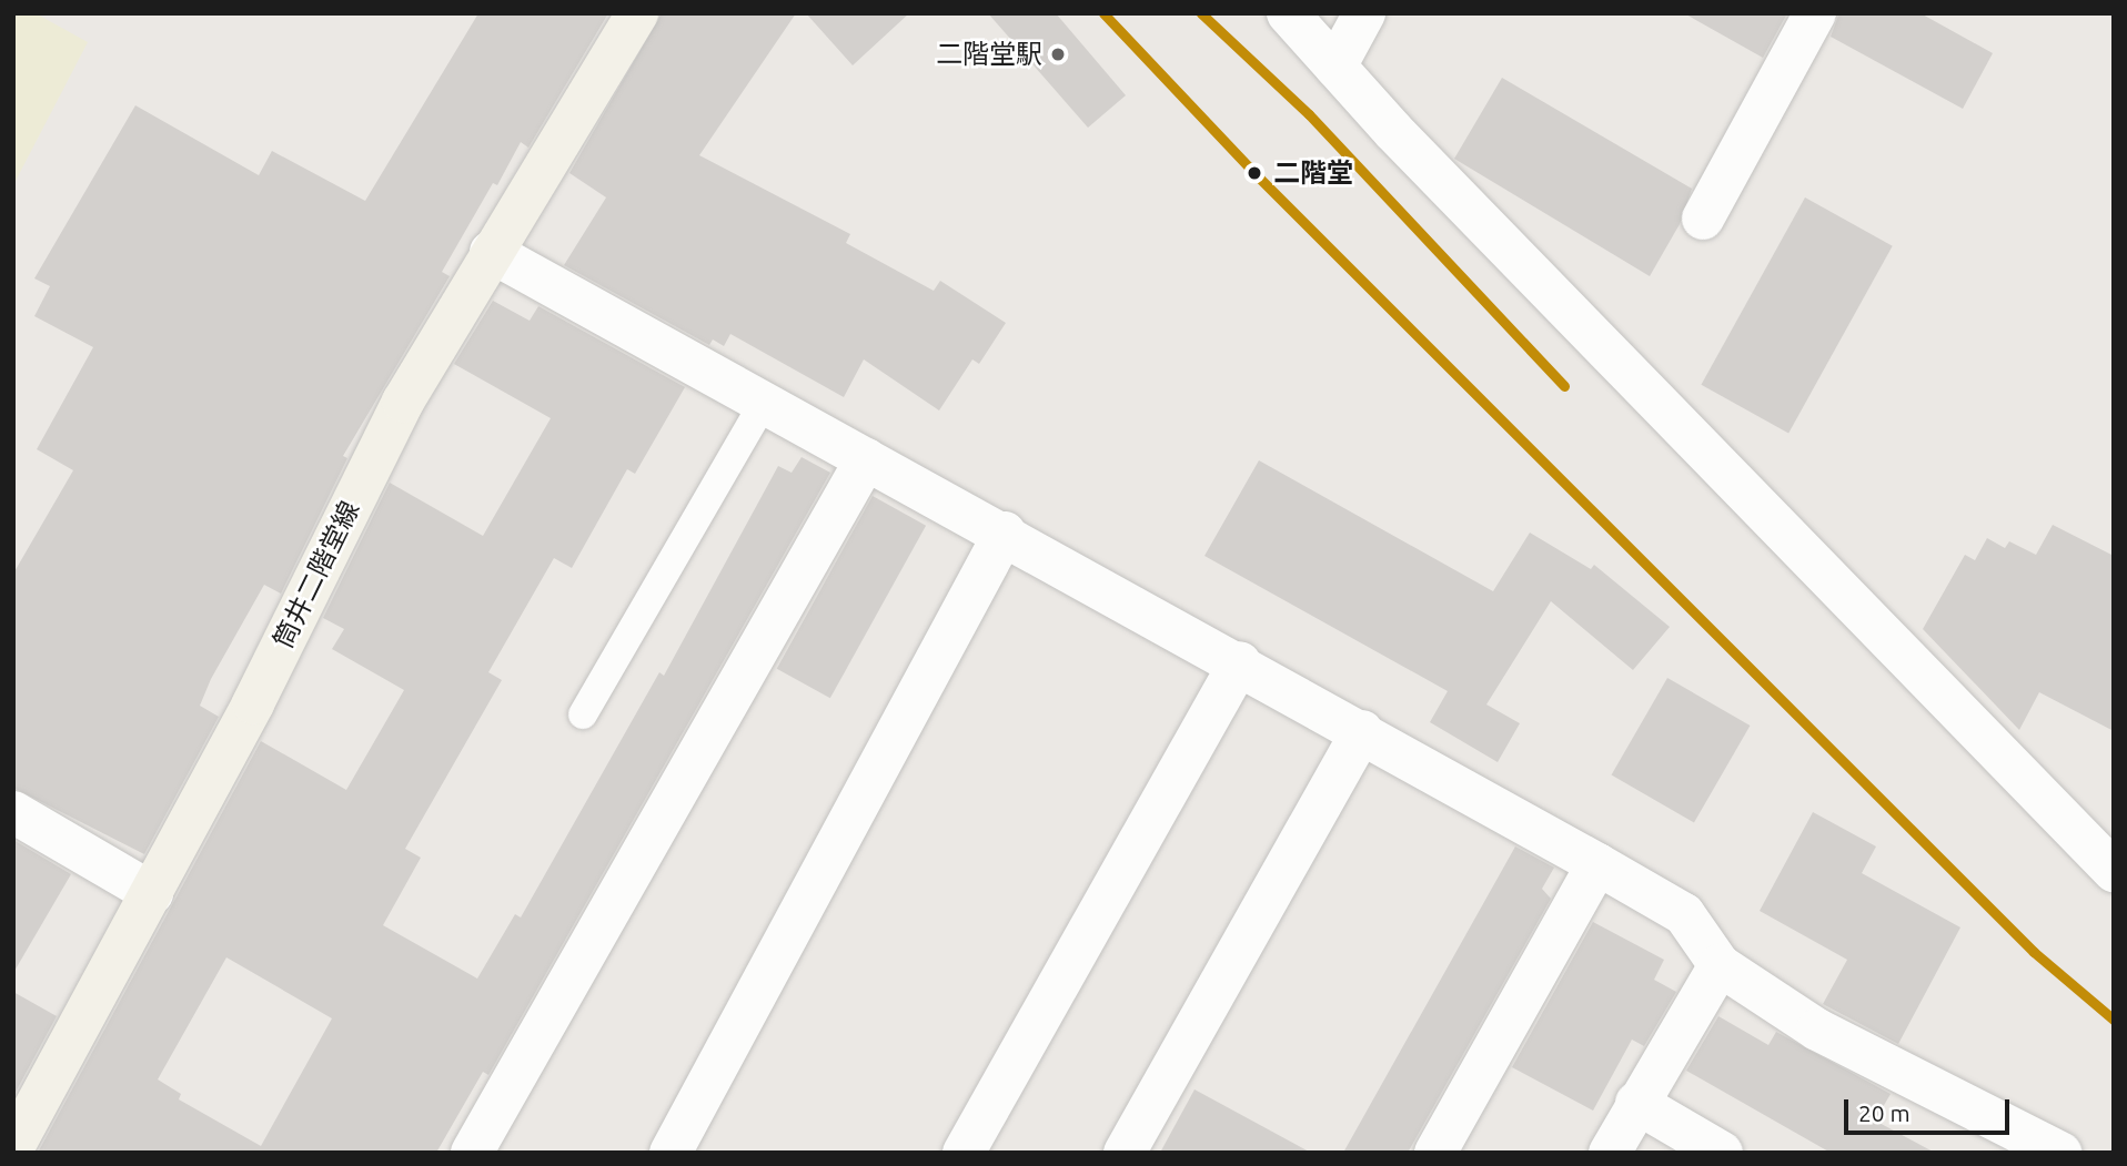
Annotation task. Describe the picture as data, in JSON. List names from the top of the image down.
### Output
{
  "streets": {
    "main road": ["筒井二階堂線"]
  },
  "places": ["二階堂駅", "二階堂"],
  "scale_bar": "20 m"
}
